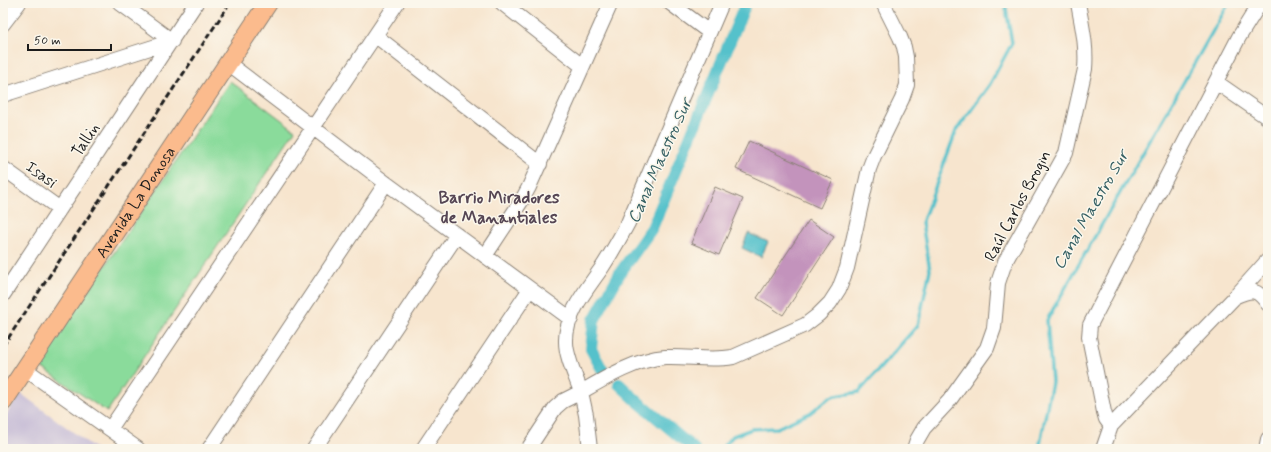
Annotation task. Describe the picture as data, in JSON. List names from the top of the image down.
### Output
{
  "streets": {
    "main road": ["Avenida La Donosa"],
    "street": ["Tallin", "Isasi", "Raúl Carlos Brogin"]
  },
  "crossings": [
    ["Tallin", "Isasi"]
  ],
  "districts": ["Barrio Miradores de Manantiales"],
  "water": ["Canal Maestro Sur"],
  "scale_bar": "50 m"
}
